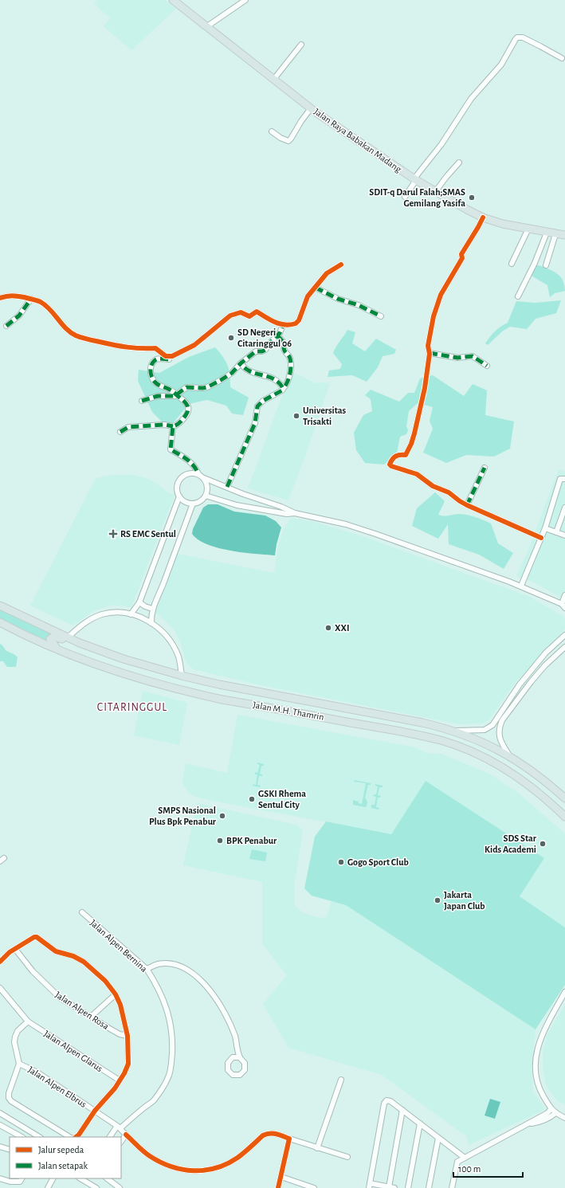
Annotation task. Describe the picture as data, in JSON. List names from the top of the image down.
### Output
{
  "streets": {
    "main road": ["Jalan Raya Babakan Madang", "Jalan M.H. Thamrin"],
    "street": [
      "Jalan Alpen Bernina",
      "Jalan Alpen Rosa",
      "Jalan Alpen Glarus",
      "Jalan Alpen Elbrus"
    ]
  },
  "crossings": [
    ["Jalan Alpen Bernina", "Jalan Alpen Elbrus"]
  ],
  "districts": ["CITARINGGUL"],
  "places": {
    "other": [
      "SDIT-q Darul Falah;SMAS Gemilang Yasifa",
      "SD Negeri Citaringgul 06",
      "Universitas Trisakti",
      "XXI",
      "GSKI Rhema Sentul City",
      "SMPS Nasional Plus Bpk Penabur",
      "BPK Penabur",
      "SDS Star Kids Academi",
      "Gogo Sport Club",
      "Jakarta Japan Club"
    ],
    "health": ["RS EMC Sentul"]
  },
  "legend": ["Jalur sepeda", "Jalan setapak"],
  "scale_bar": "100 m"
}
